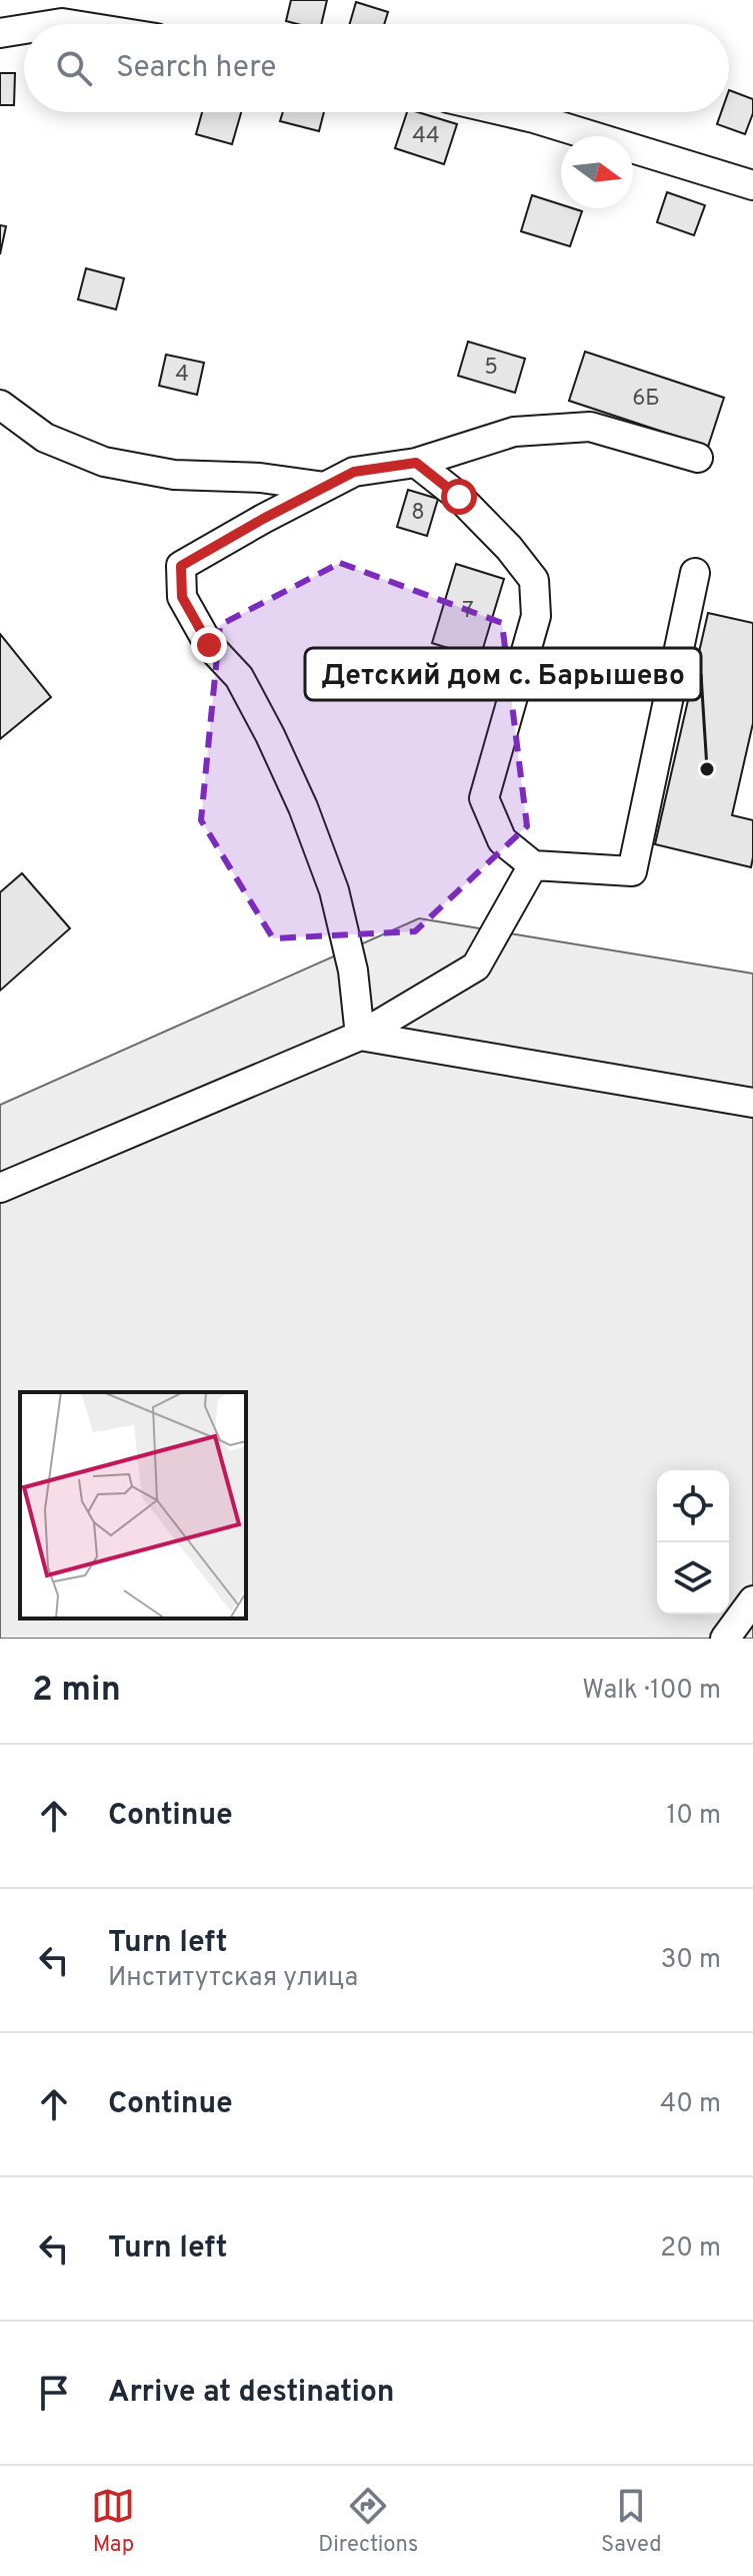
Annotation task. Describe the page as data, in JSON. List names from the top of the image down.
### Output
{
  "places": ["Детский дом с. Барышево"],
  "house_numbers": [
    "44",
    "5",
    "4",
    "6Б",
    "8",
    "7"
  ],
  "north": "right",
  "page": {
    "search": "Search here",
    "heading": ["2 min", "Walk · 100 m"],
    "list": [
      ["Continue", "10 m"],
      ["Turn left", "Институтская улица", "30 m"],
      ["Continue", "40 m"],
      ["Turn left", "20 m"],
      "Arrive at destination"
    ],
    "nav": ["Map", "Directions", "Saved"]
  }
}
